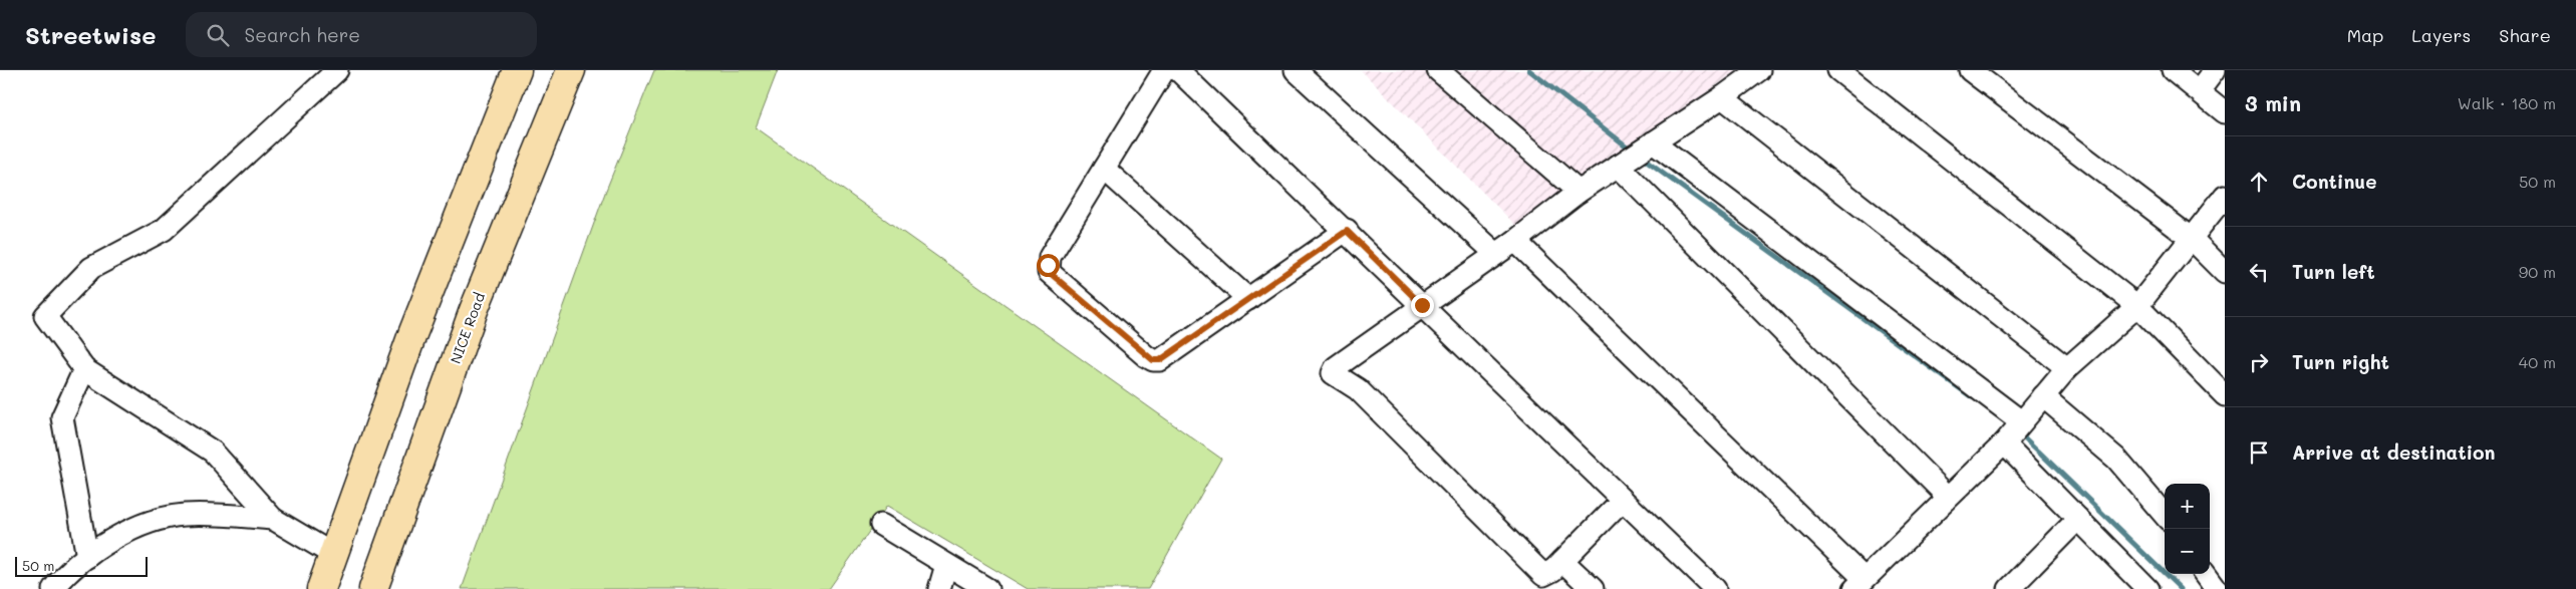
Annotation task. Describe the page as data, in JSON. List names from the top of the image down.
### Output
{
  "streets": {
    "highway": ["NICE Road"]
  },
  "scale_bar": "50 m",
  "page": {
    "header": "Streetwise",
    "search": "Search here",
    "nav": ["Map", "Layers", "Share"],
    "heading": ["3 min", "Walk · 180 m"],
    "list": [
      ["Continue", "50 m"],
      ["Turn left", "90 m"],
      ["Turn right", "40 m"],
      "Arrive at destination"
    ],
    "map_buttons": ["+", "−"],
    "scale": "50 m"
  }
}
